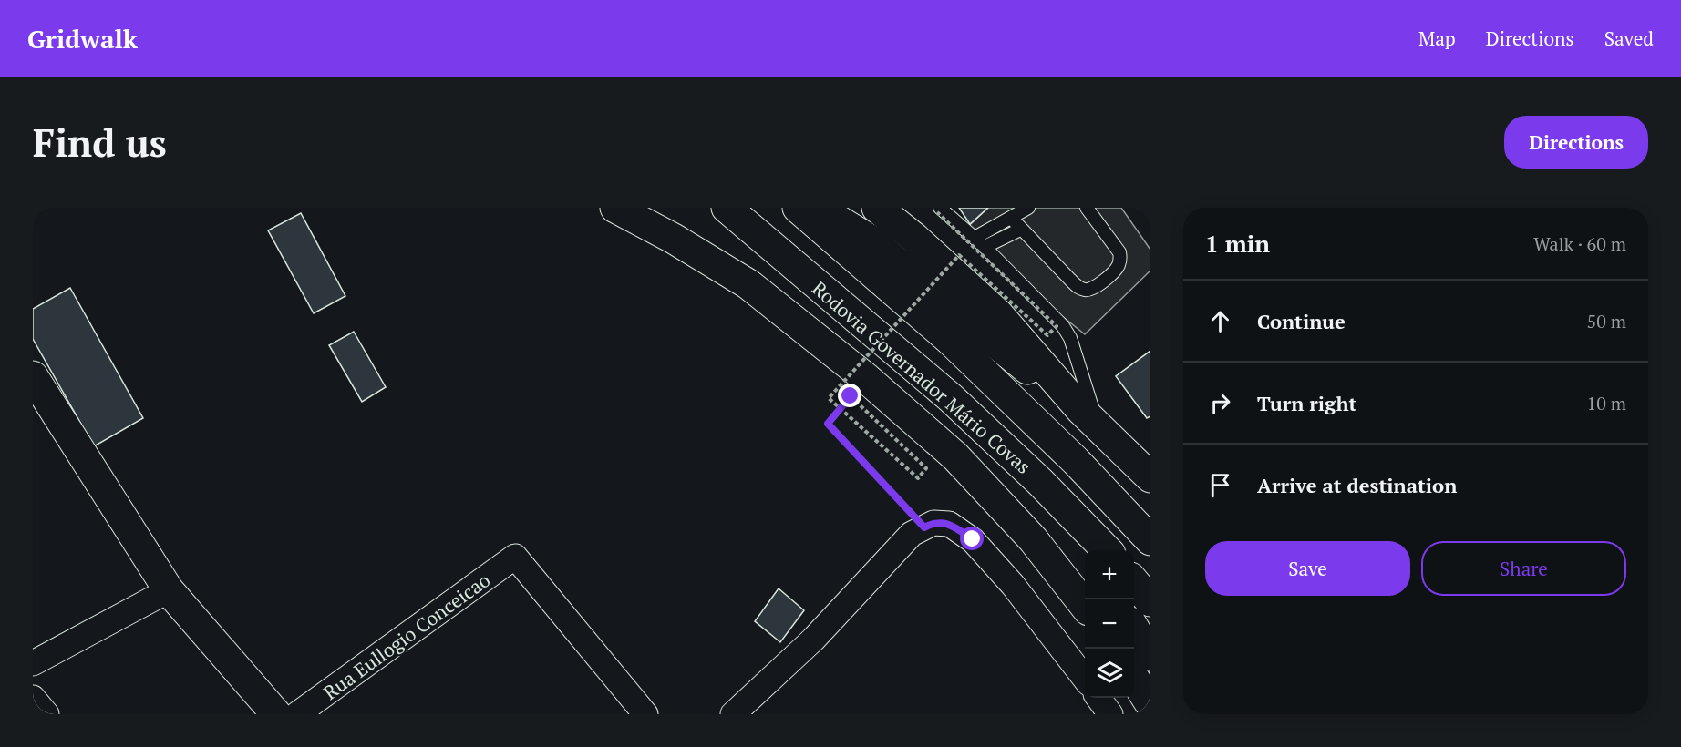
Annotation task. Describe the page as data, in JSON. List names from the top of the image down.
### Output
{
  "streets": {
    "main road": ["Rodovia Governador Mário Covas"],
    "street": ["Rua Eullogio Conceicao"]
  },
  "page": {
    "header": "Gridwalk",
    "nav": ["Map", "Directions", "Saved"],
    "buttons": [
      "Directions",
      ["Save", "Share"]
    ],
    "title": "Find us",
    "heading": ["1 min", "Walk · 60 m"],
    "list": [
      ["Continue", "50 m"],
      ["Turn right", "10 m"],
      "Arrive at destination"
    ],
    "map_buttons": ["+", "−"]
  }
}
